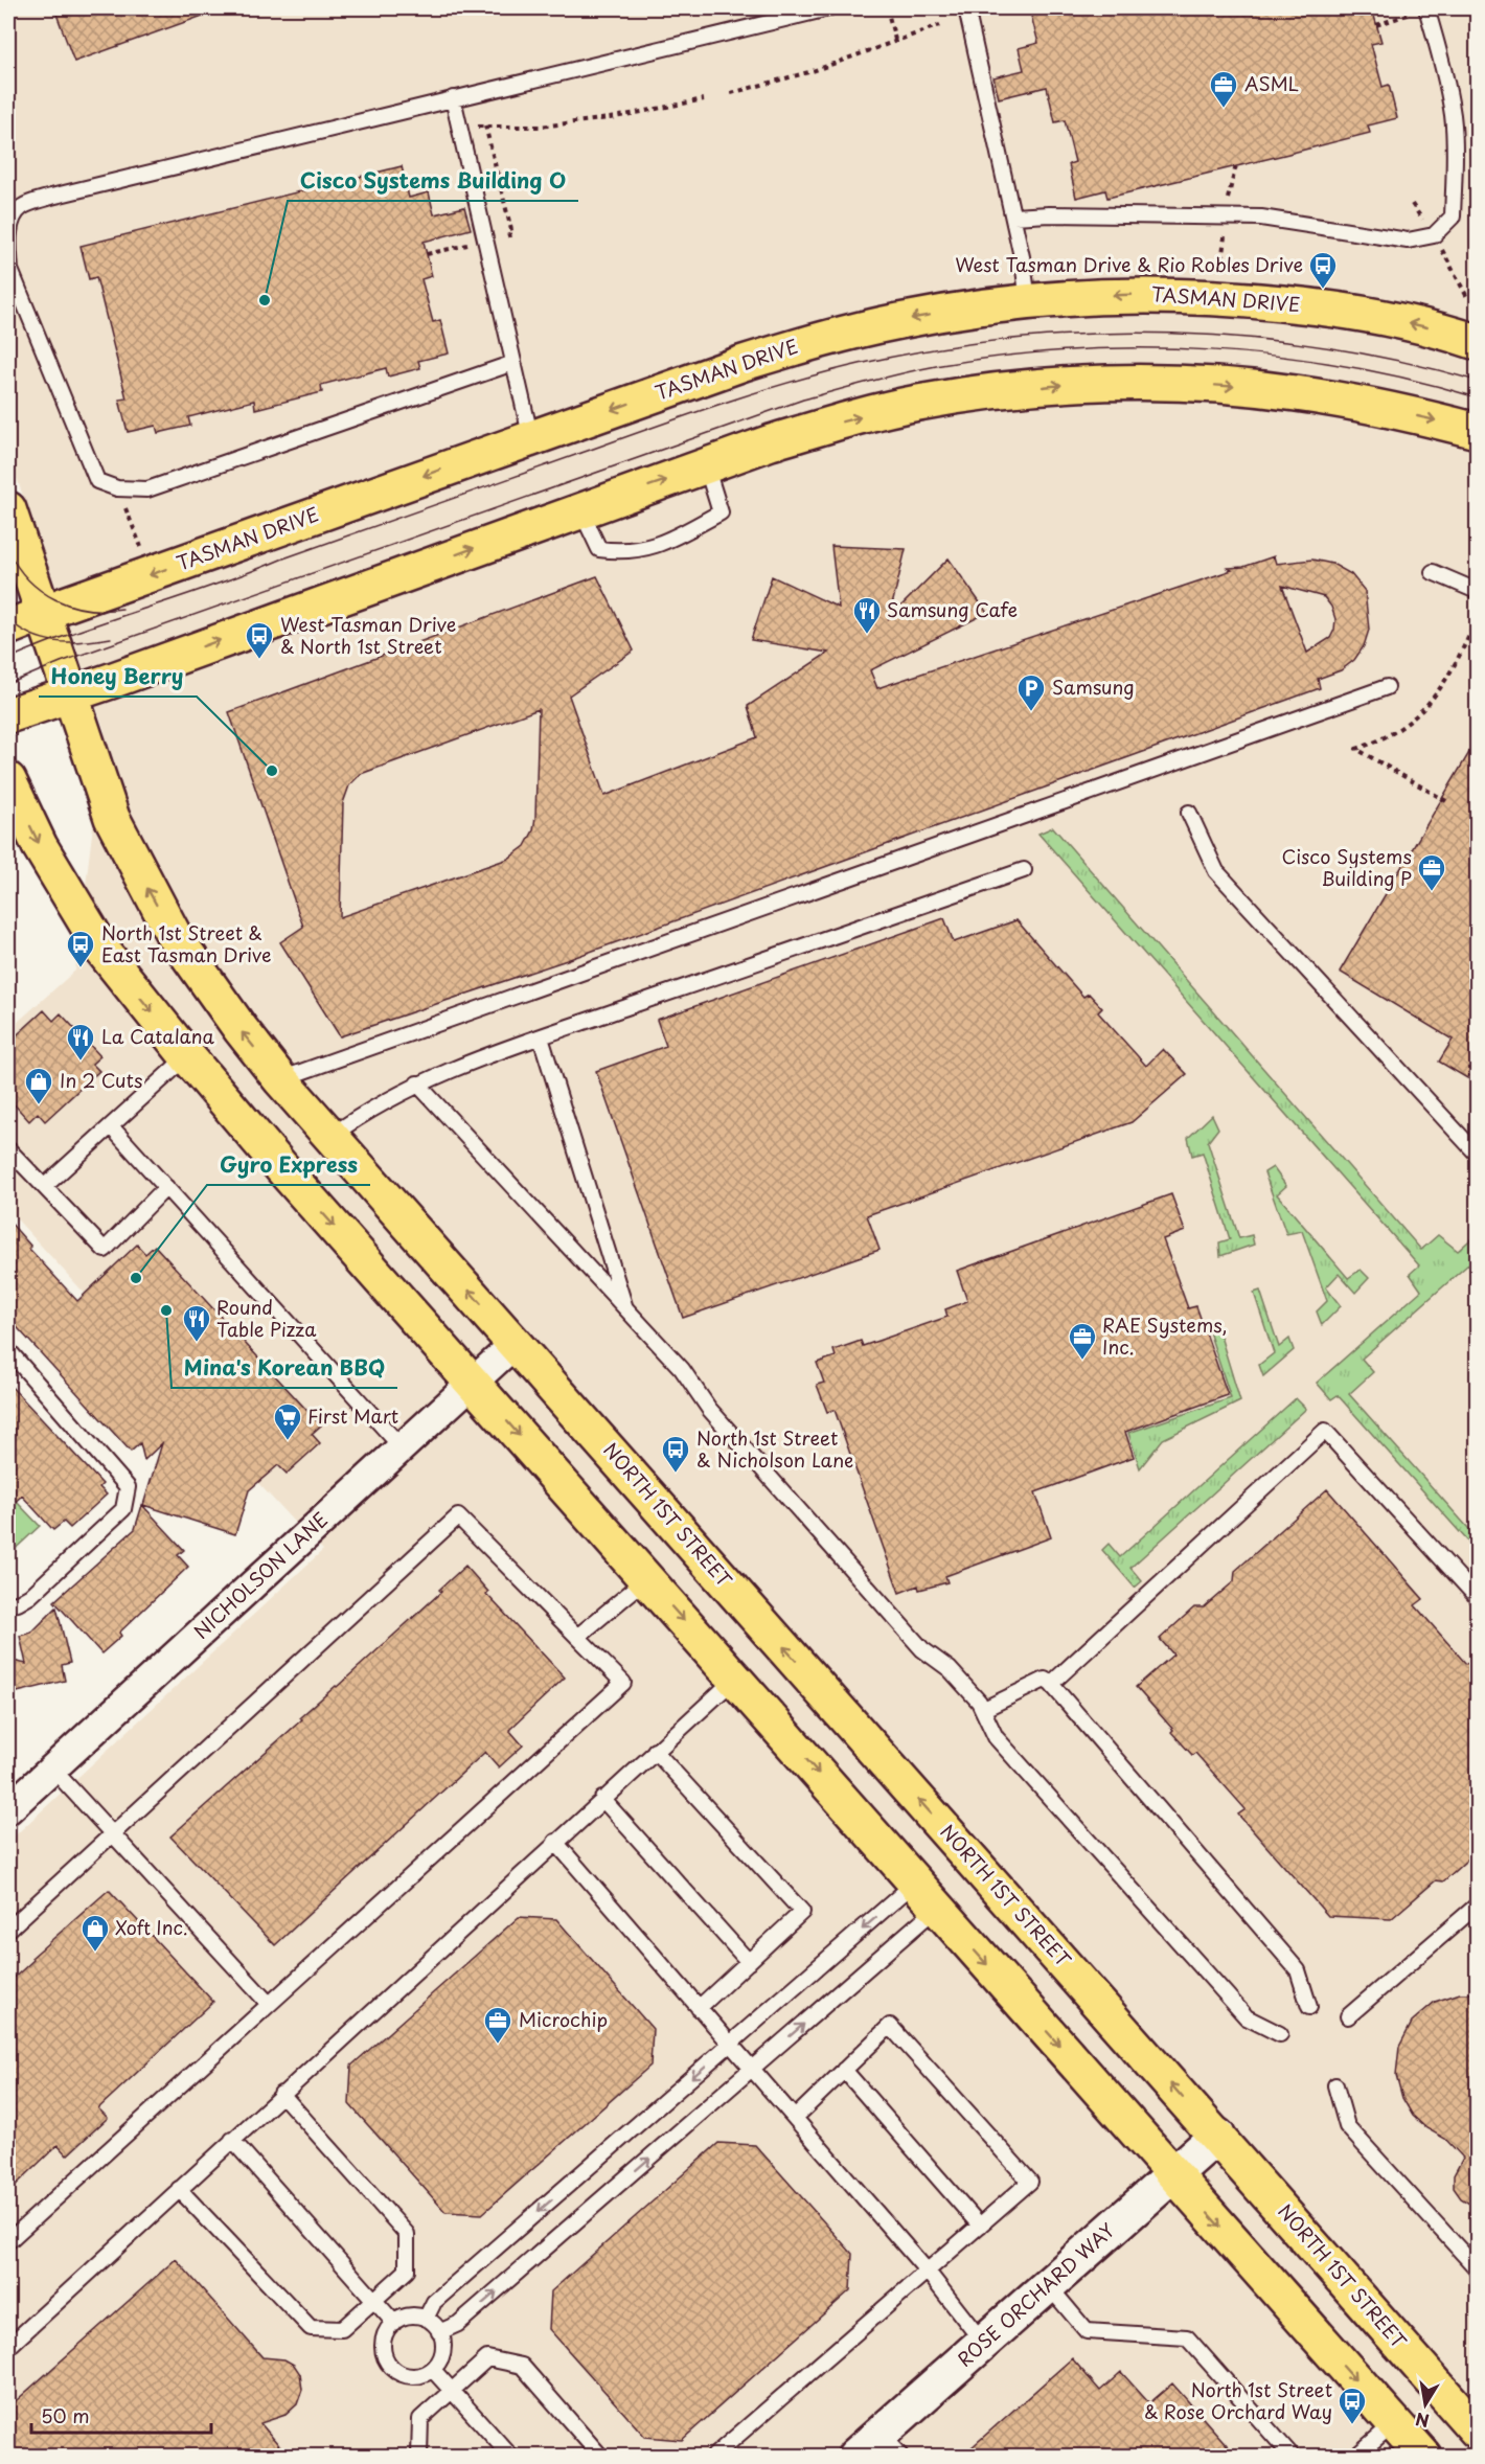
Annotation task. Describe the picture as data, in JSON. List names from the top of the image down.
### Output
{
  "streets": {
    "main road": ["TASMAN DRIVE", "NORTH 1ST STREET"],
    "street": ["NICHOLSON LANE", "ROSE ORCHARD WAY"]
  },
  "crossings": [
    ["TASMAN DRIVE", "NORTH 1ST STREET"],
    ["NORTH 1ST STREET", "NICHOLSON LANE"],
    ["NORTH 1ST STREET", "ROSE ORCHARD WAY"]
  ],
  "places": {
    "office": [
      "ASML",
      "Cisco Systems Building P",
      "RAE Systems, Inc.",
      "Microchip"
    ],
    "bus stop": [
      "West Tasman Drive & Rio Robles Drive",
      "West Tasman Drive & North 1st Street",
      "North 1st Street & East Tasman Drive",
      "North 1st Street & Nicholson Lane",
      "North 1st Street & Rose Orchard Way"
    ],
    "other": [
      "Cisco Systems Building O",
      "Honey Berry",
      "Gyro Express",
      "Mina's Korean BBQ"
    ],
    "restaurant": ["Samsung Cafe", "La Catalana", "Round Table Pizza"],
    "parking": ["Samsung"],
    "shop": ["In 2 Cuts", "Xoft Inc."],
    "supermarket": ["First Mart"]
  },
  "scale_bar": "50 m",
  "north": "bottom"
}
